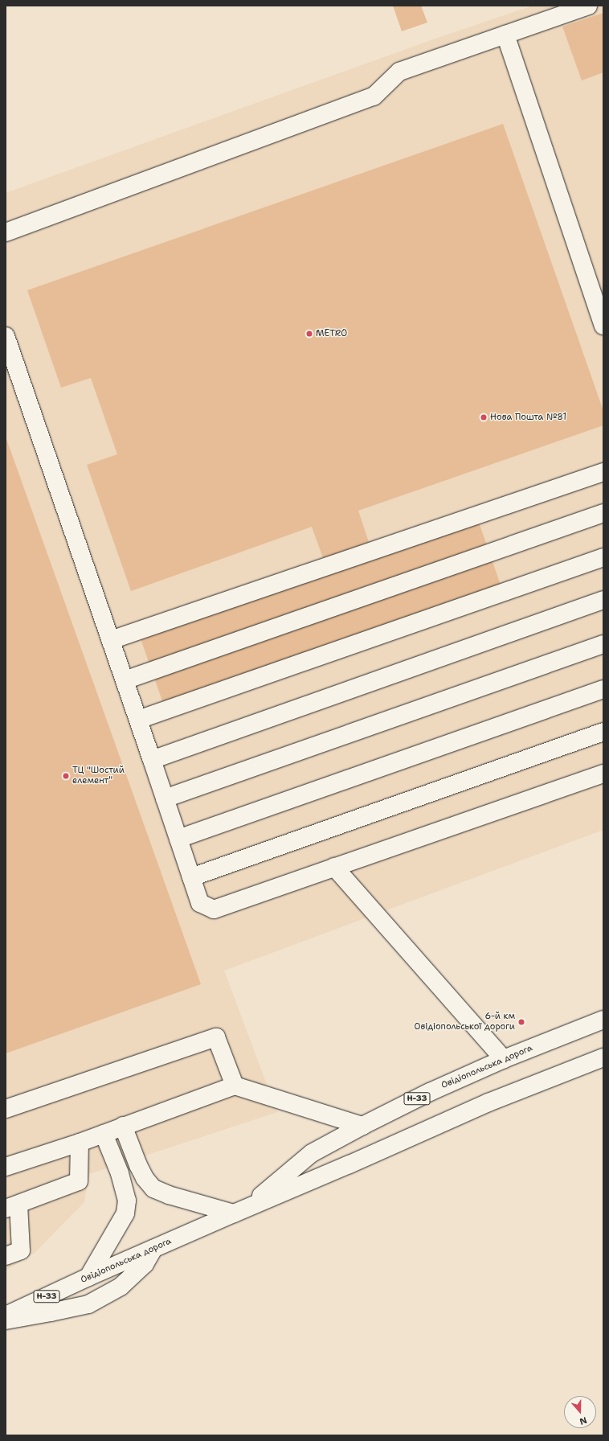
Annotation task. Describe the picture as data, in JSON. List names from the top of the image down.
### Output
{
  "streets": {
    "main road": ["Овідіопольська дорога", "Н-33"]
  },
  "places": [
    "METRO",
    "Нова Пошта №81",
    "ТЦ \"Шостий елемент\"",
    "6-й км Овідіопольської дороги"
  ],
  "north": "bottom"
}
